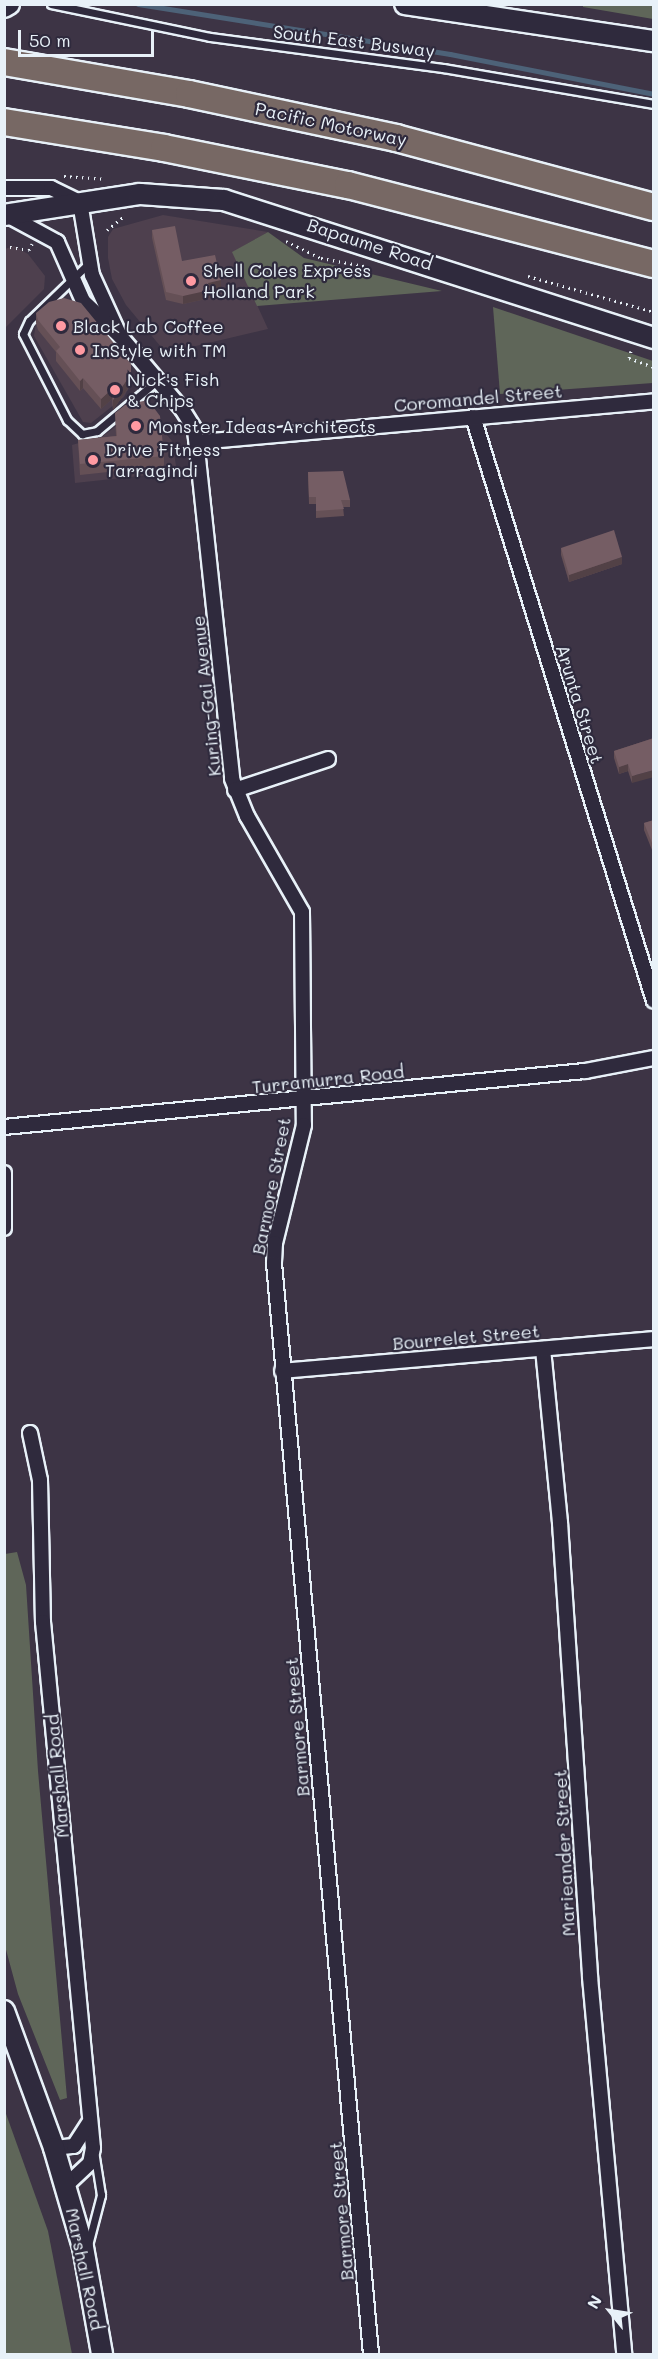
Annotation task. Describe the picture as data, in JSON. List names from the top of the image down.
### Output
{
  "streets": {
    "highway": ["Pacific Motorway"],
    "main road": ["Bapaume Road", "Marshall Road"],
    "street": [
      "Coromandel Street",
      "Kuring-Gai Avenue",
      "Arunta Street",
      "Turramurra Road",
      "Barmore Street",
      "Bourrelet Street",
      "Marieander Street"
    ],
    "lane": ["South East Busway"]
  },
  "crossings": [
    ["Bapaume Road", "Kuring-Gai Avenue"],
    ["Coromandel Street", "Kuring-Gai Avenue"],
    ["Coromandel Street", "Arunta Street"],
    ["Kuring-Gai Avenue", "Turramurra Road"],
    ["Kuring-Gai Avenue", "Barmore Street"],
    ["Turramurra Road", "Barmore Street"],
    ["Barmore Street", "Bourrelet Street"],
    ["Bourrelet Street", "Marieander Street"]
  ],
  "places": [
    "Shell Coles Express Holland Park",
    "Black Lab Coffee",
    "InStyle with TM",
    "Nick's Fish & Chips",
    "Monster Ideas Architects",
    "Drive Fitness Tarragindi"
  ],
  "scale_bar": "50 m",
  "north": "top left"
}
